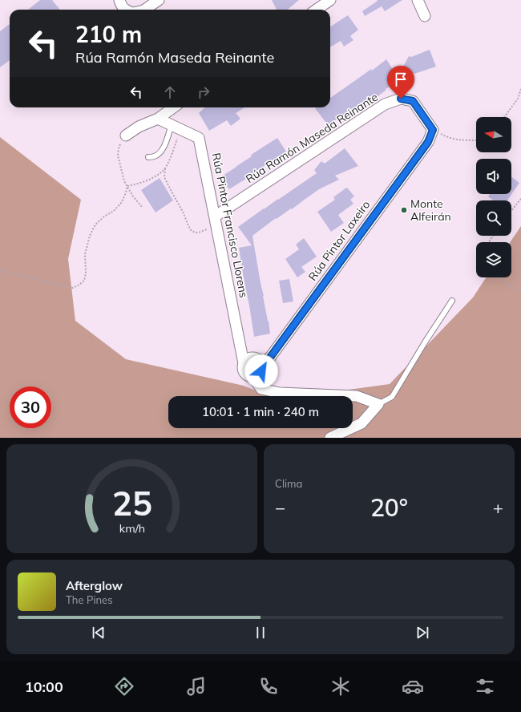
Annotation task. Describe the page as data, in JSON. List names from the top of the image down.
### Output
{
  "streets": {
    "street": ["Rúa Ramón Maseda Reinante", "Rúa Pintor Francisco Llorens", "Rúa Pintor Laxeiro"]
  },
  "crossings": [
    ["Rúa Ramón Maseda Reinante", "Rúa Pintor Francisco Llorens"],
    ["Rúa Ramón Maseda Reinante", "Rúa Pintor Laxeiro"],
    ["Rúa Pintor Francisco Llorens", "Rúa Pintor Laxeiro"]
  ],
  "places": ["Monte Alfeirán"],
  "north": "left",
  "page": {
    "turn": ["210 m", "Rúa Ramón Maseda Reinante"],
    "limit": "30",
    "trip": "10:01 · 1 min · 240 m",
    "tile": "Clima",
    "heat": ["−", "20°", "+"],
    "song": ["Afterglow", "The Pines"],
    "tabs": "10:00",
    "gauge": ["25", "km/h"]
  }
}
